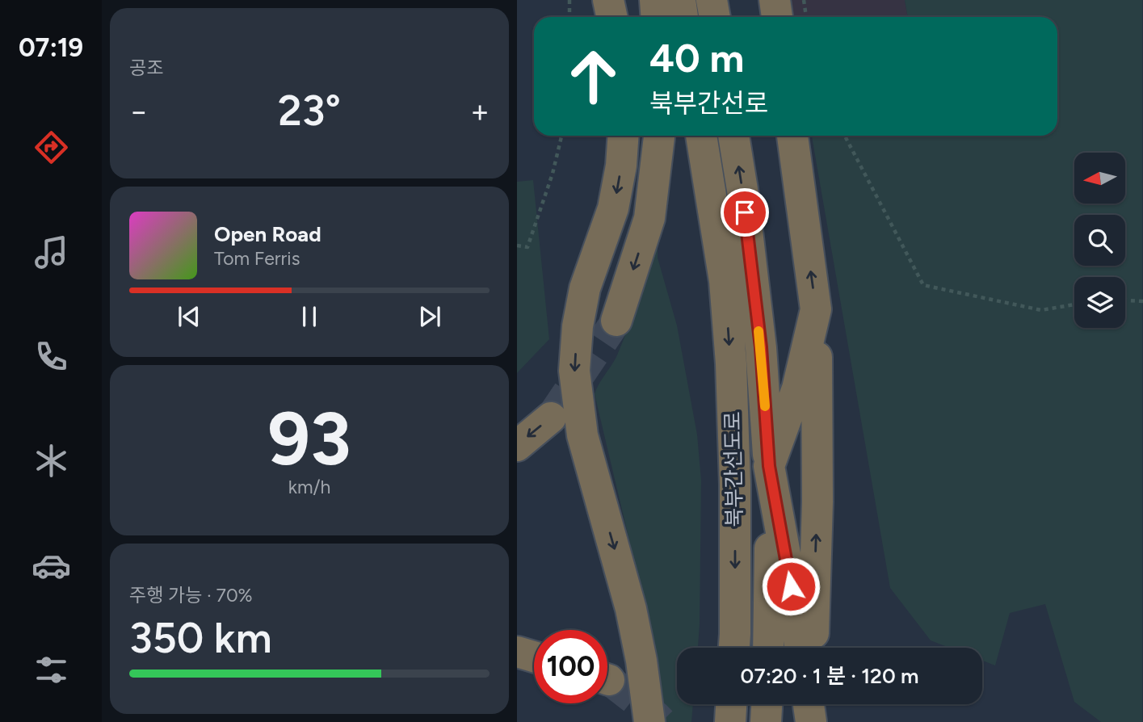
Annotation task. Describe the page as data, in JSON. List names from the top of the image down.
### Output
{
  "streets": {
    "highway": ["북부간선도로"]
  },
  "north": "left",
  "page": {
    "tabs": "07:19",
    "tile": [
      "공조",
      ["93", "km/h"],
      ["주행 가능 · 70%", "350 km"]
    ],
    "turn": ["40 m", "북부간선로"],
    "heat": ["−", "23°", "+"],
    "song": ["Open Road", "Tom Ferris"],
    "limit": "100",
    "trip": "07:20 · 1 분 · 120 m"
  }
}
